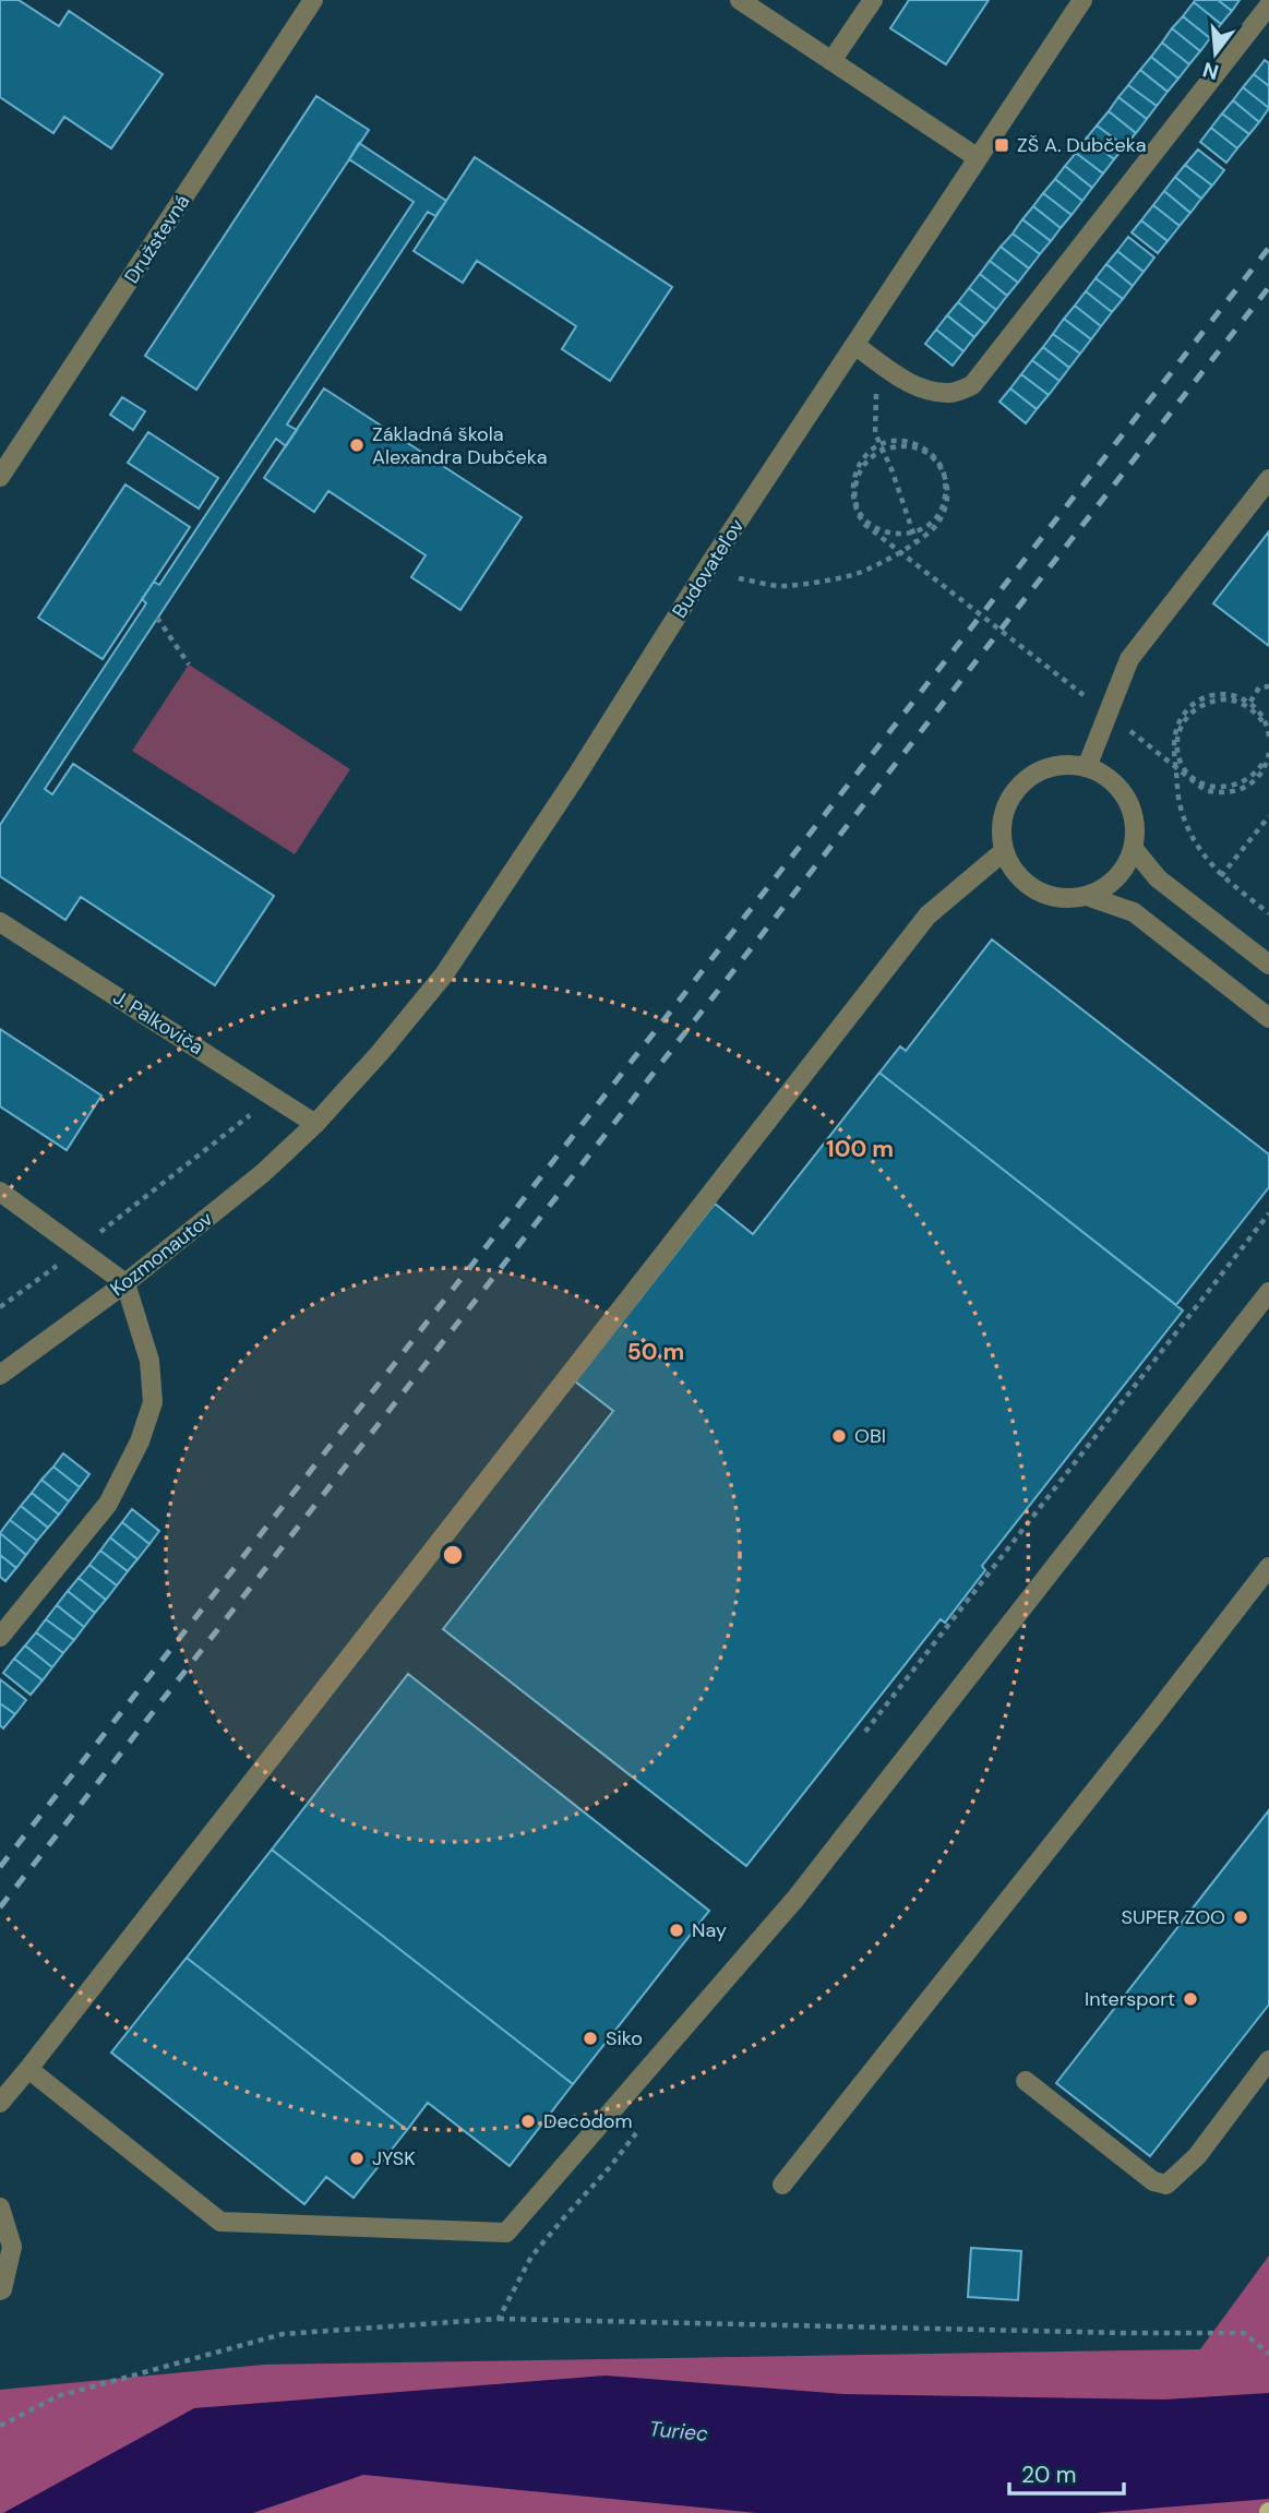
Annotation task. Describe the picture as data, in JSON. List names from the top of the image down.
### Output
{
  "streets": {
    "street": [
      "Družstevná",
      "Budovateľov",
      "J. Palkoviča",
      "Kozmonautov"
    ]
  },
  "crossings": [
    ["Budovateľov", "J. Palkoviča"],
    ["Budovateľov", "Kozmonautov"],
    ["J. Palkoviča", "Kozmonautov"]
  ],
  "water": ["Turiec"],
  "places": {
    "transit": ["ZŠ A. Dubčeka"],
    "other": [
      "Základná škola Alexandra Dubčeka",
      "OBI",
      "SUPER ZOO",
      "Nay",
      "Intersport",
      "Siko",
      "Decodom",
      "JYSK"
    ]
  },
  "scale_bar": "20 m",
  "north": "bottom",
  "rings": ["100 m", "50 m"]
}
